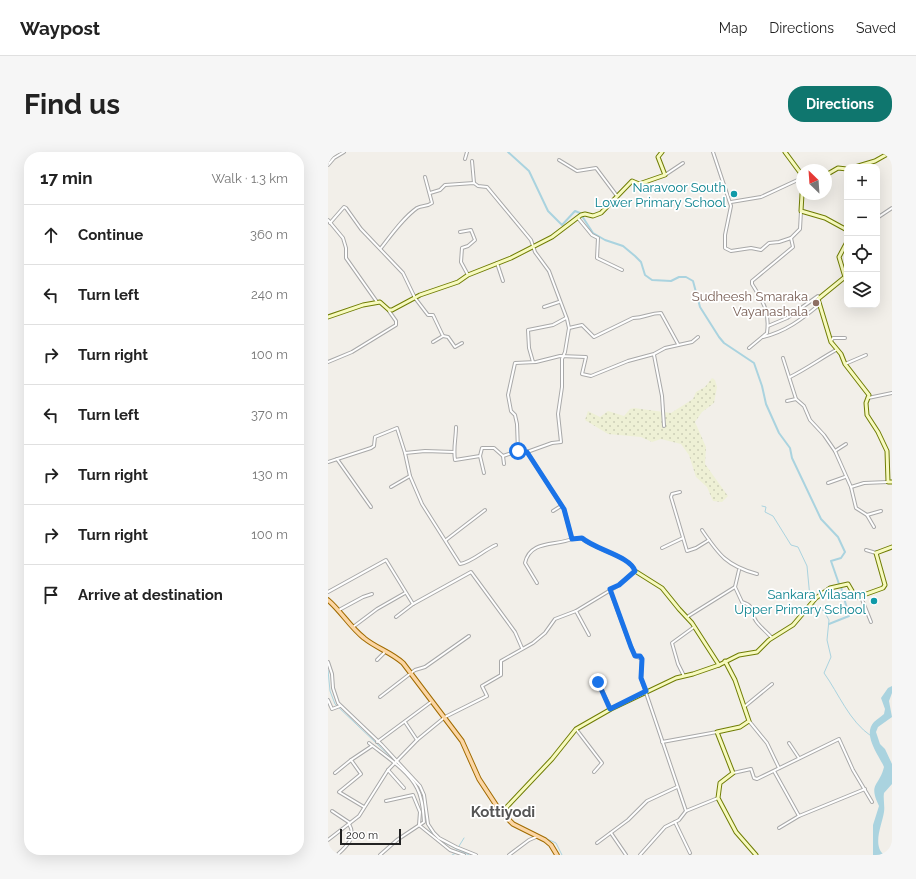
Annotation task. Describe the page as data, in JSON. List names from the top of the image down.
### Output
{
  "districts": ["Kottiyodi"],
  "places": ["Naravoor South Lower Primary School", "Sudheesh Smaraka Vayanashala", "Sankara Vilasam Upper Primary School"],
  "scale_bar": "200 m",
  "north": "top left",
  "page": {
    "header": "Waypost",
    "nav": ["Map", "Directions", "Saved"],
    "buttons": "Directions",
    "title": "Find us",
    "heading": ["17 min", "Walk · 1.3 km"],
    "map_buttons": ["+", "−"],
    "list": [
      ["Continue", "360 m"],
      ["Turn left", "240 m"],
      ["Turn right", "100 m"],
      ["Turn left", "370 m"],
      ["Turn right", "130 m"],
      ["Turn right", "100 m"],
      "Arrive at destination"
    ],
    "scale": "200 m"
  }
}
